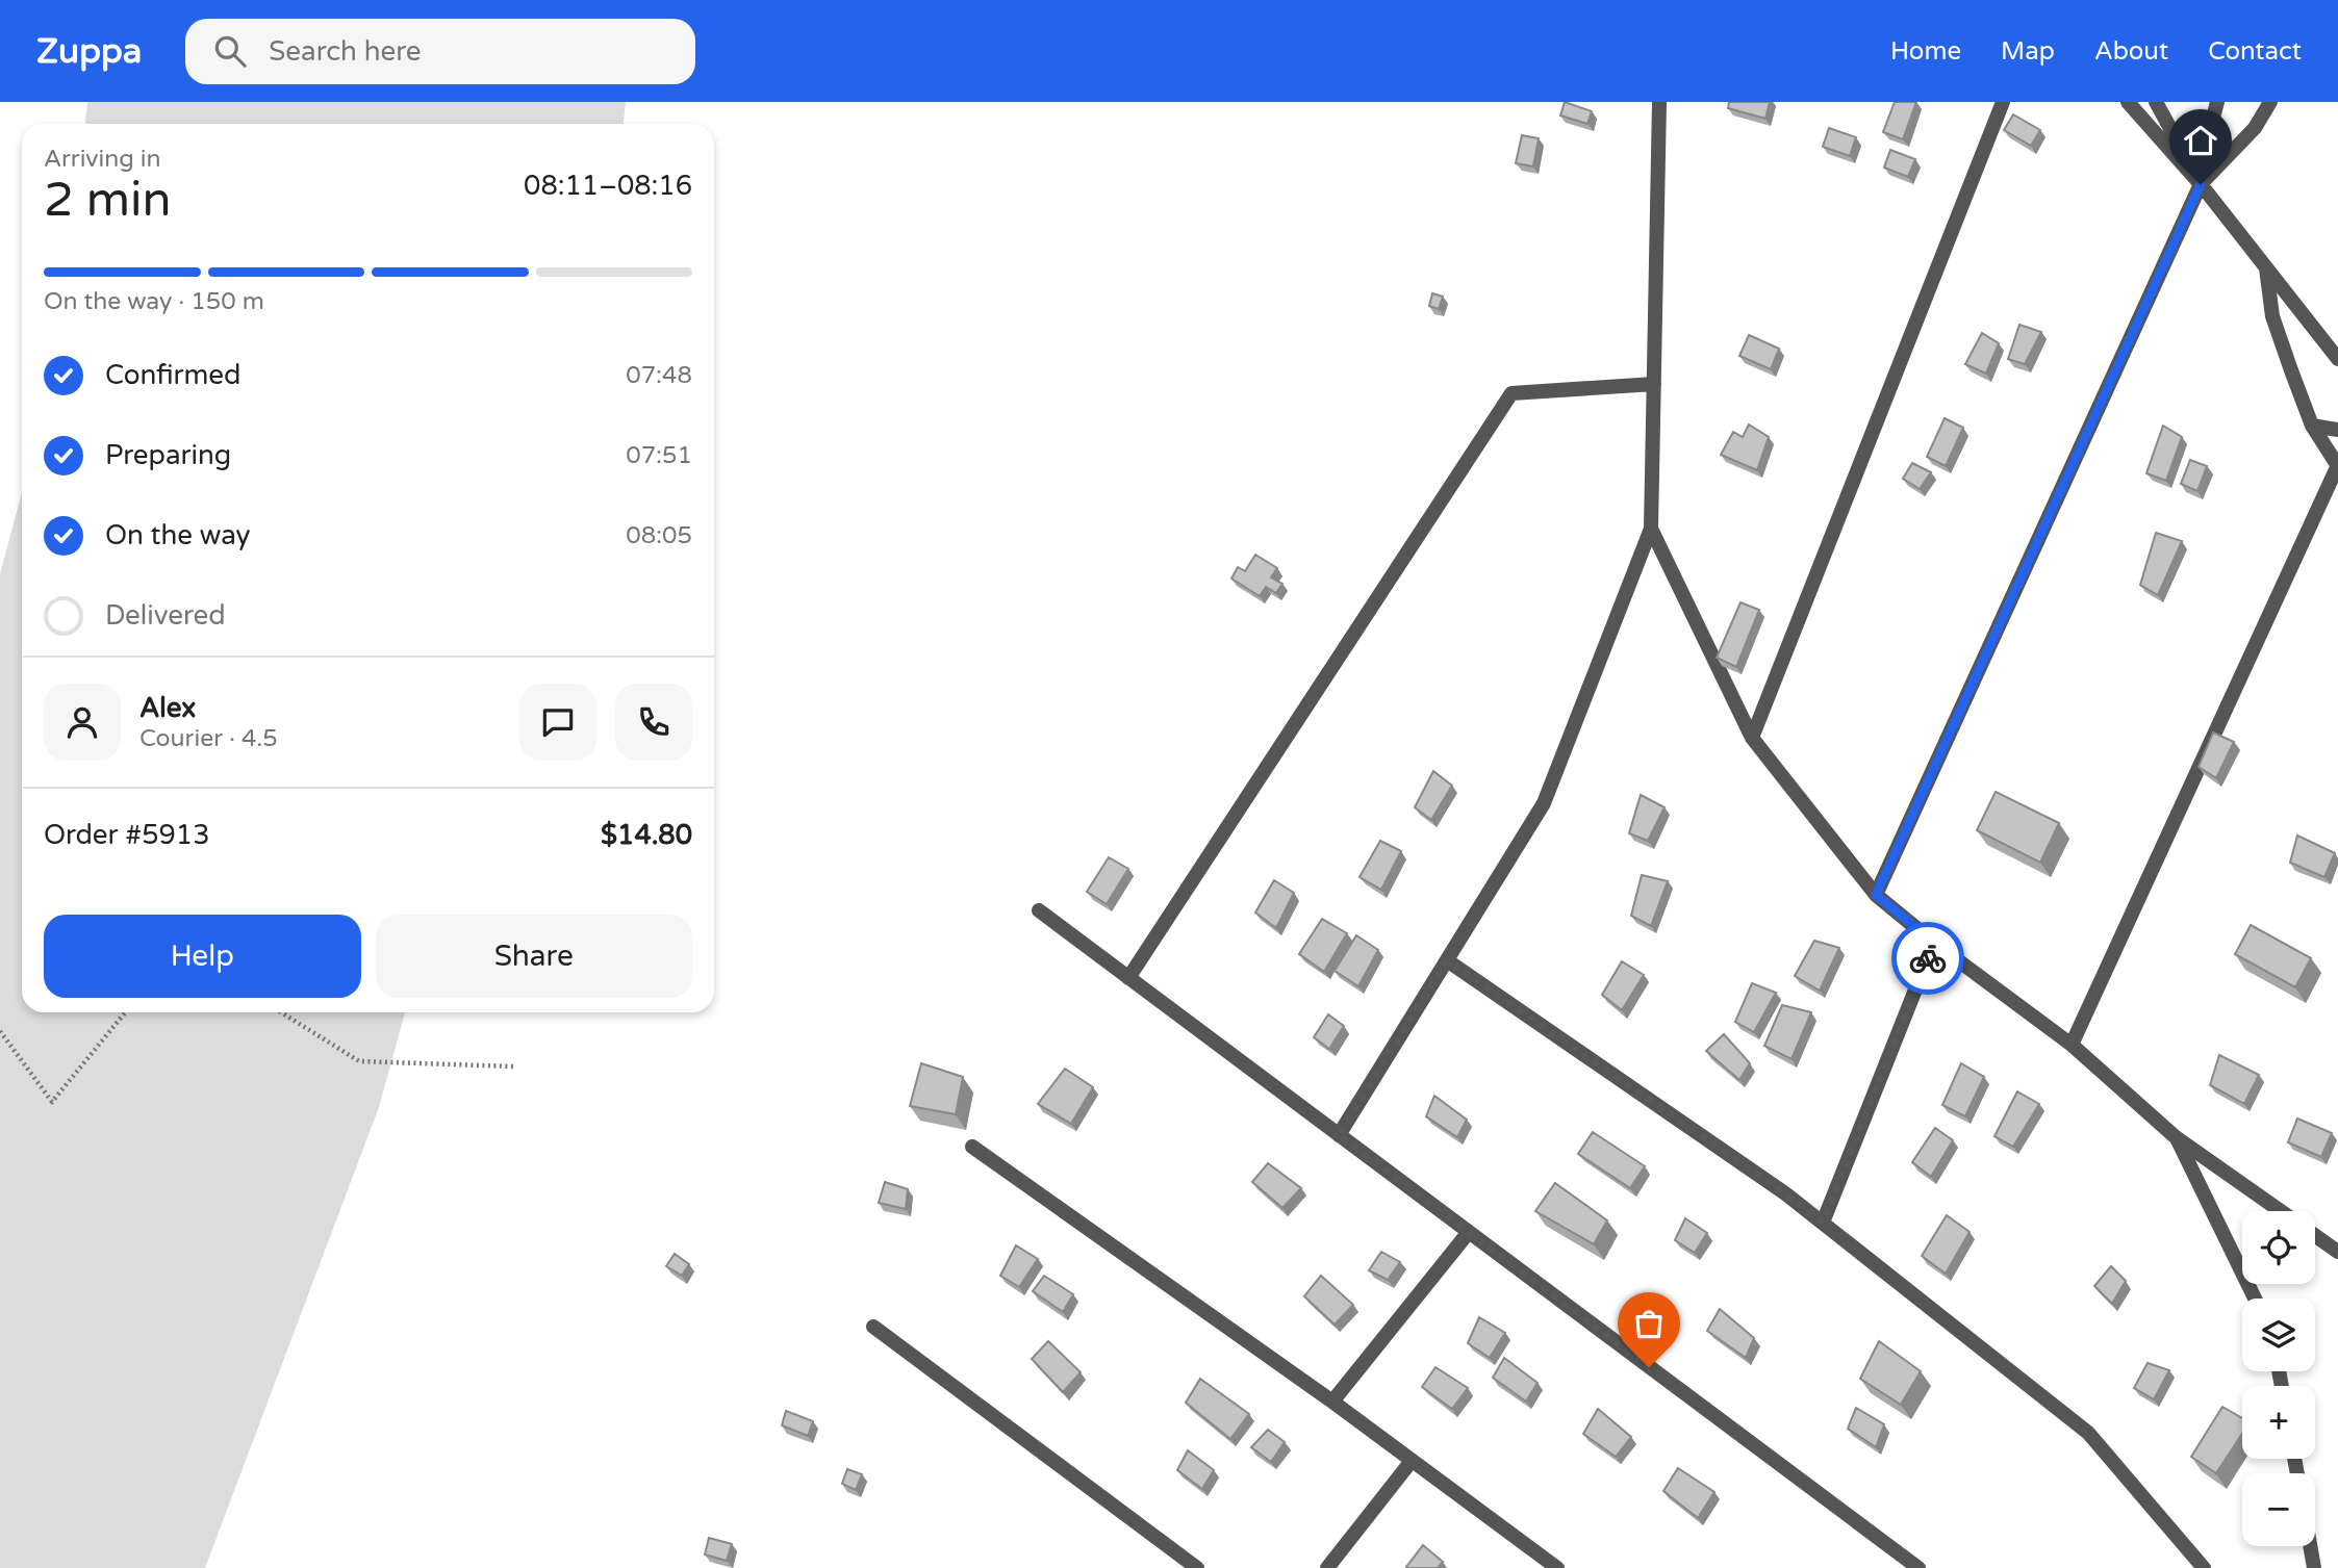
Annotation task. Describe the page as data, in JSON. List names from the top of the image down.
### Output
{
  "page": {
    "header": "Zuppa",
    "search": "Search here",
    "nav": [
      "Home",
      "Map",
      "About",
      "Contact"
    ],
    "heading": ["2 min", "Arriving in", "08:11–08:16"],
    "panel": [
      "Alex",
      "Courier · 4.5",
      "Order #5913",
      "$14.80"
    ],
    "bar": "On the way · 150 m",
    "list": [
      ["Confirmed", "07:48"],
      ["Preparing", "07:51"],
      ["On the way", "08:05"],
      "Delivered"
    ],
    "buttons": ["Help", "Share"],
    "map_buttons": ["+", "−"]
  }
}
